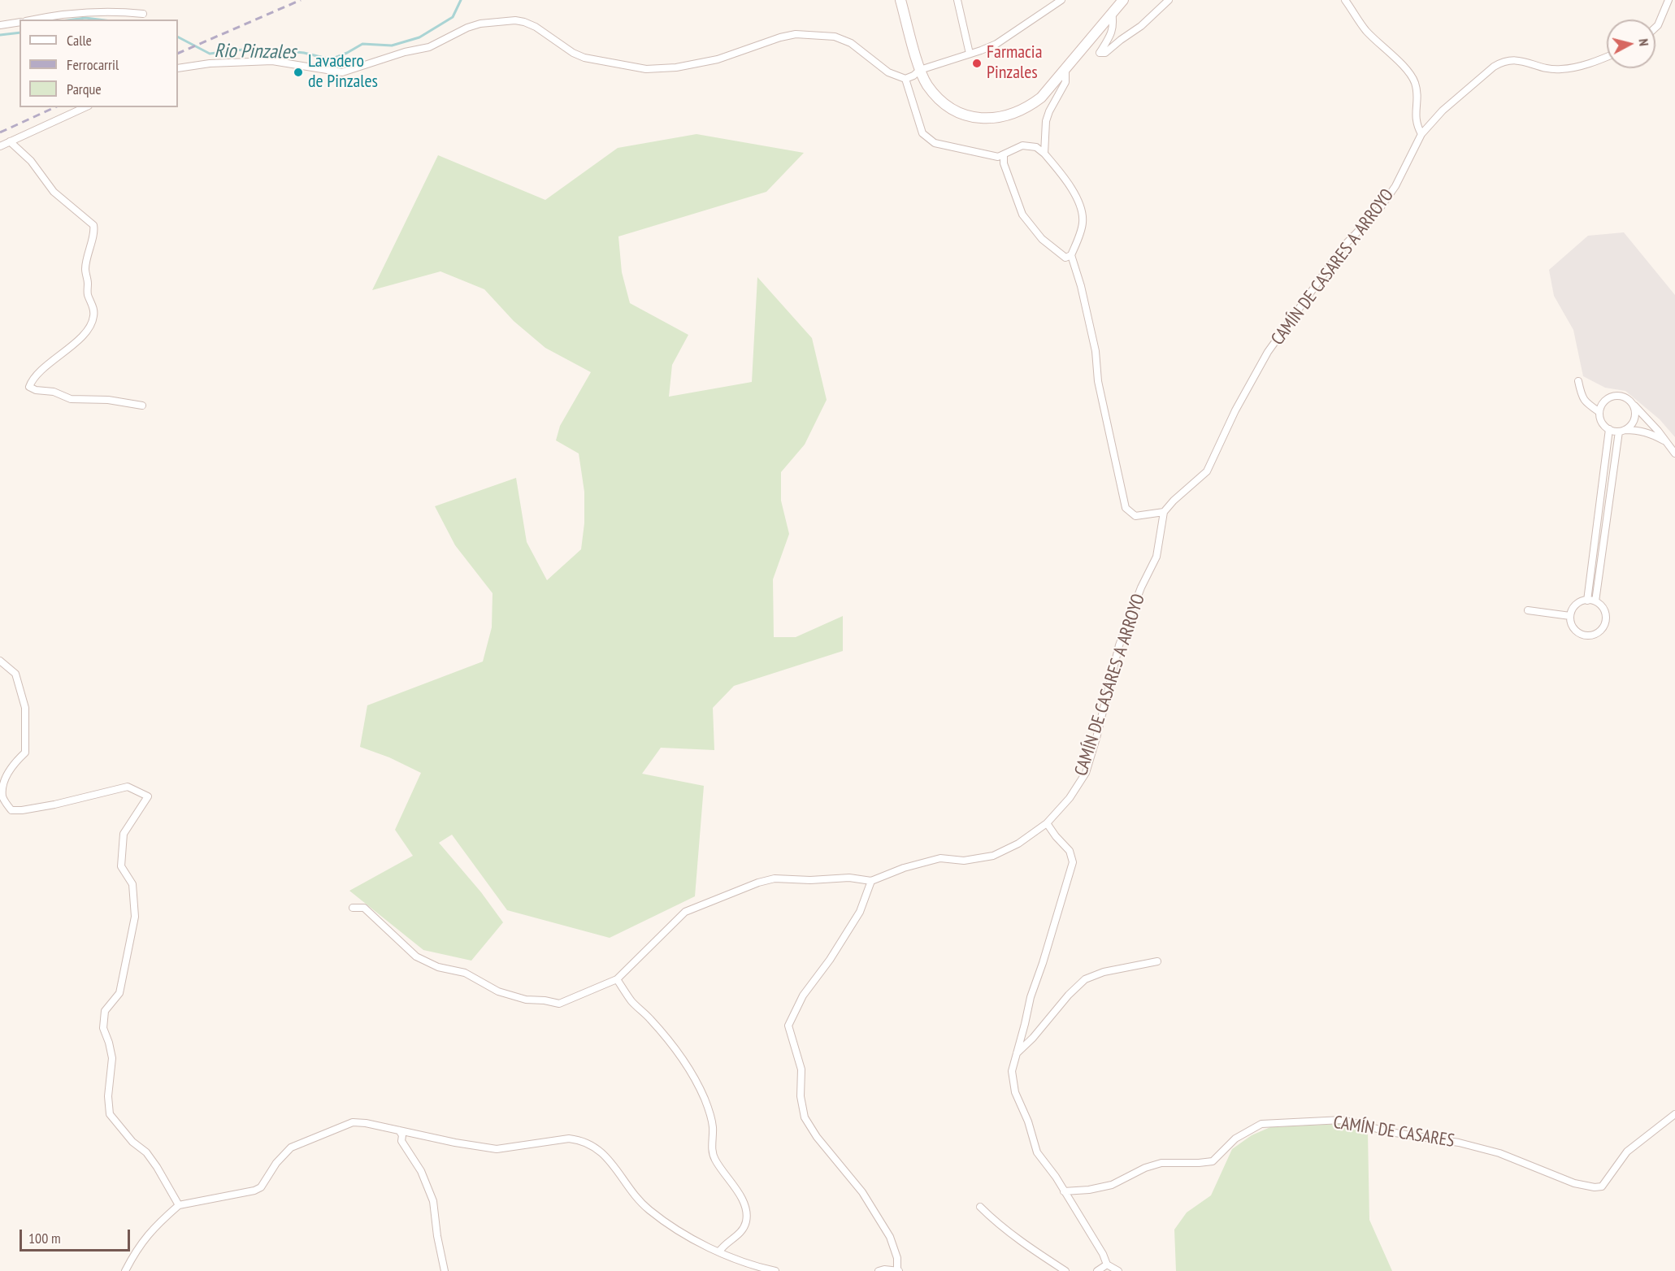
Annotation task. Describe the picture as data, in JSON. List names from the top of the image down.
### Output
{
  "streets": {
    "street": ["CAMÍN DE CASARES A ARROYO", "CAMÍN DE CASARES"]
  },
  "water": ["Rio Pinzales"],
  "places": ["Farmacia Pinzales", "Lavadero de Pinzales"],
  "legend": ["Calle", "Ferrocarril", "Parque"],
  "scale_bar": "100 m",
  "north": "right"
}
